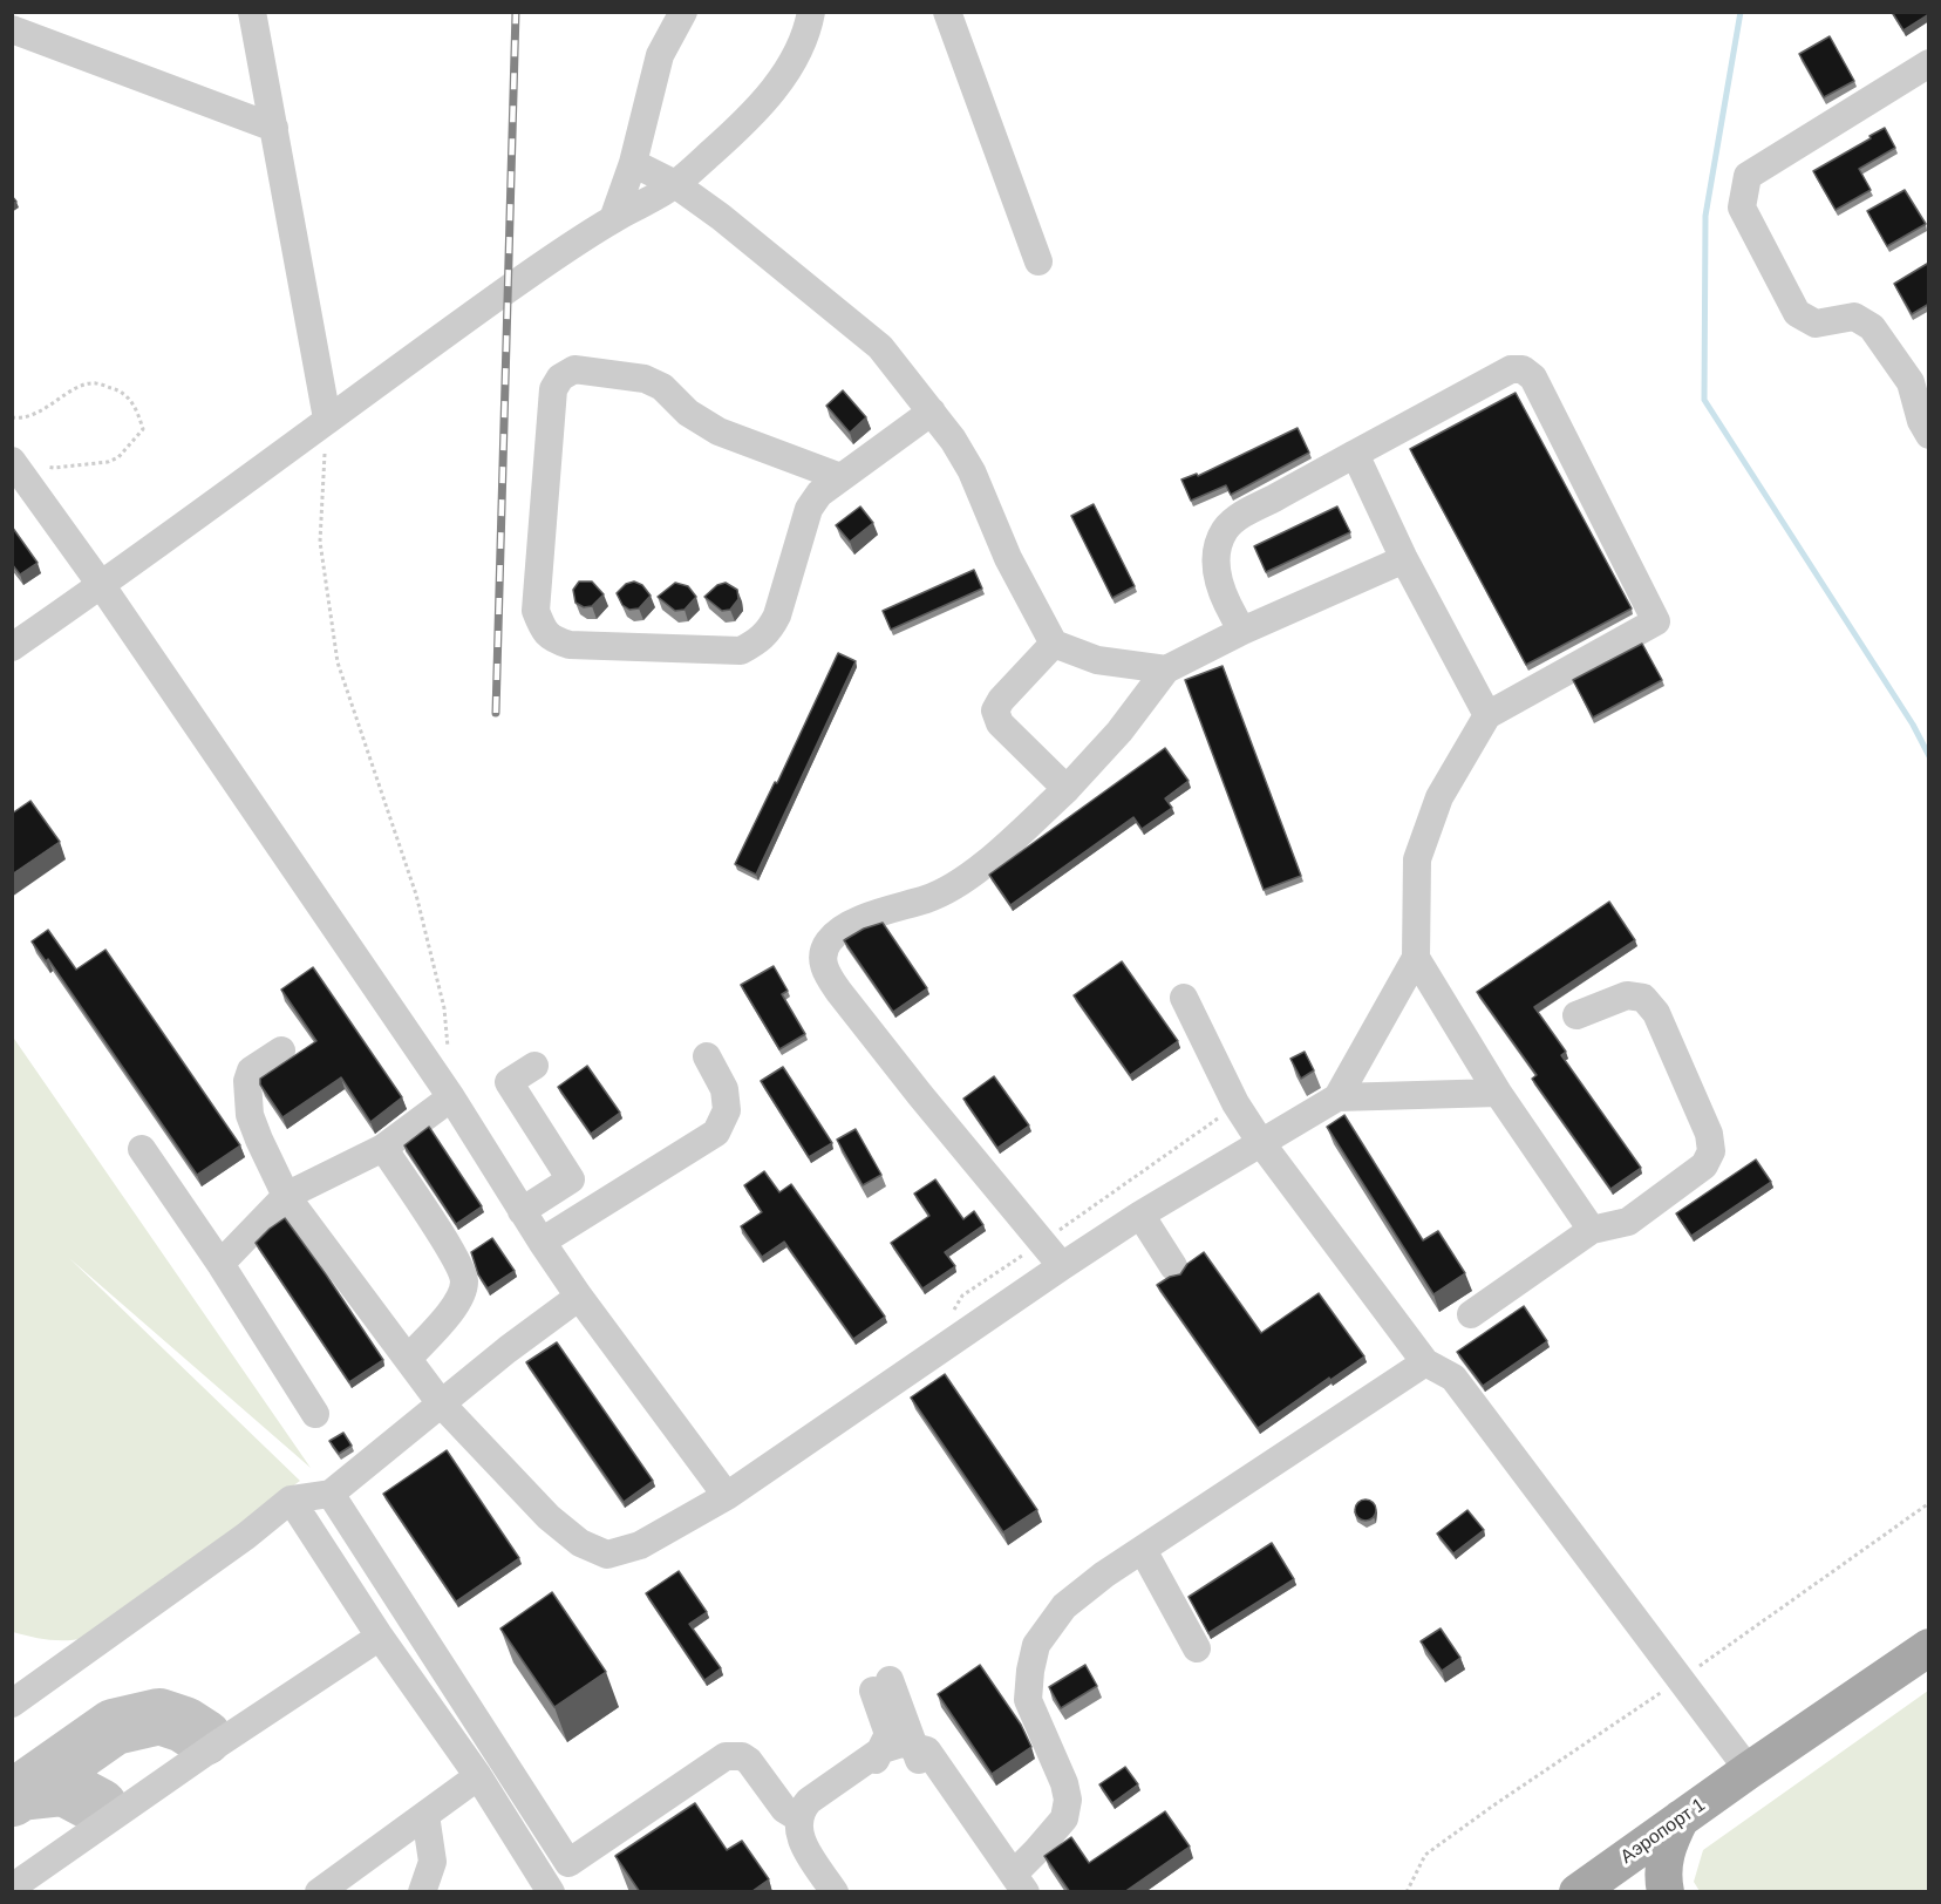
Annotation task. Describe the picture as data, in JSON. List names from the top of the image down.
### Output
{
  "streets": {
    "main road": ["Аэропорт 1"]
  }
}
